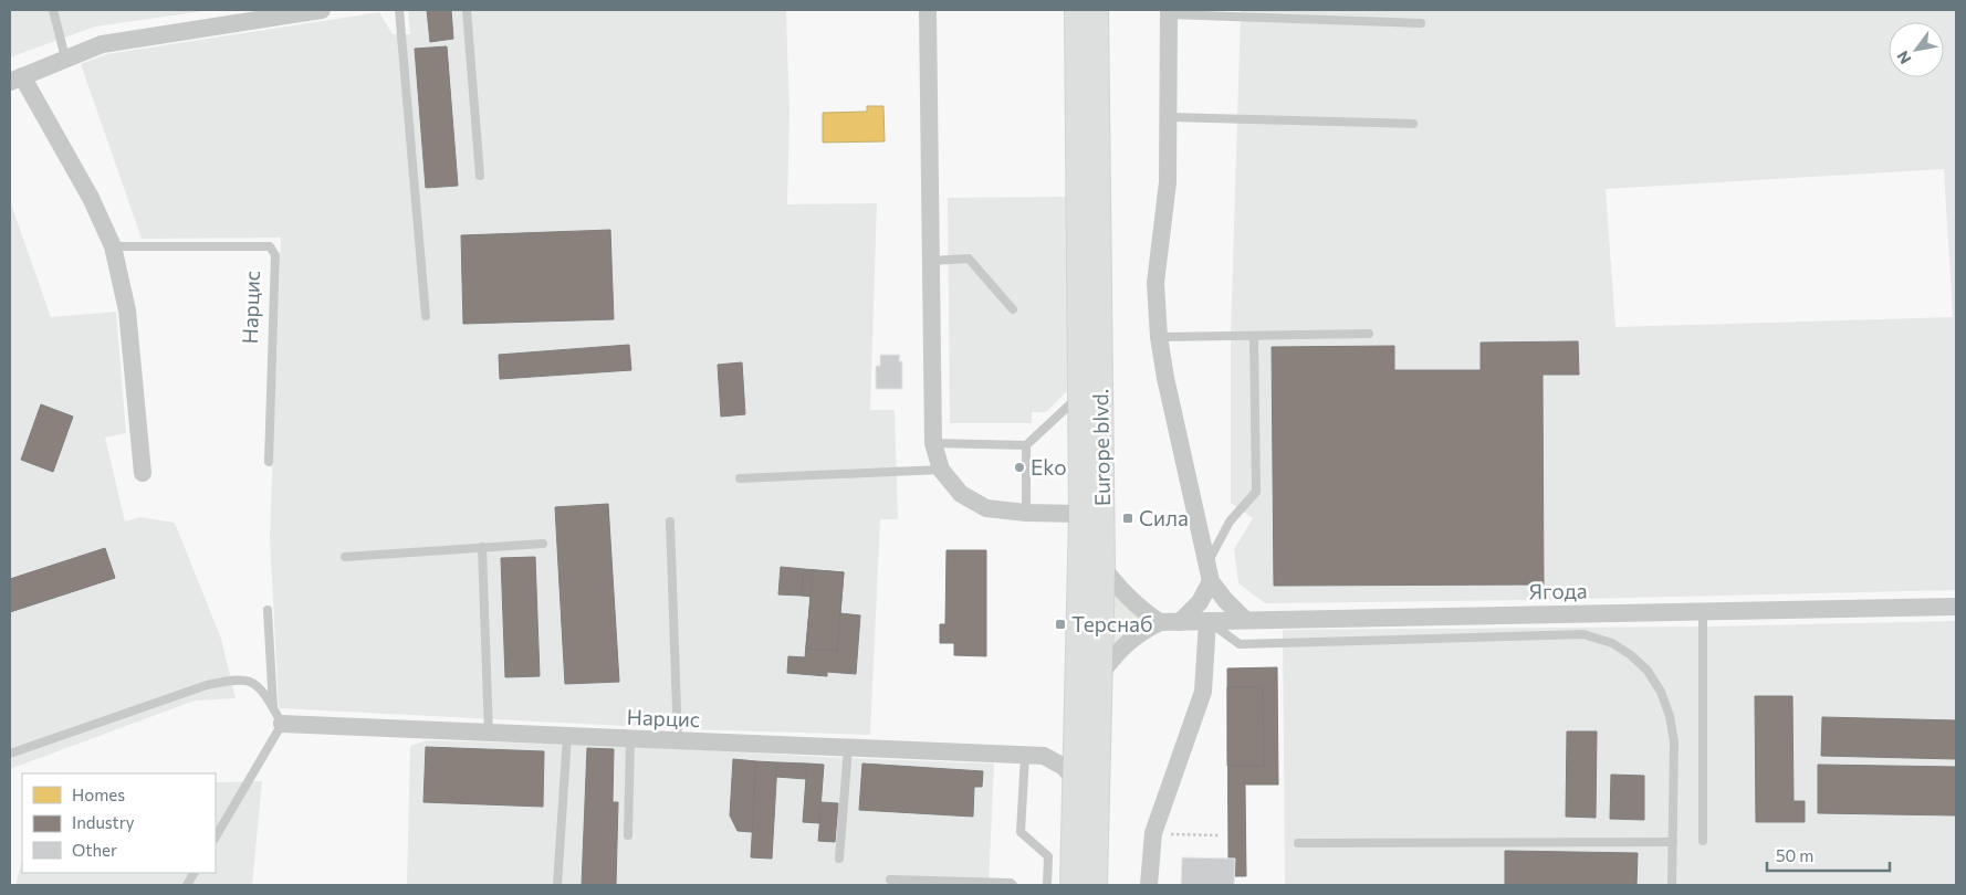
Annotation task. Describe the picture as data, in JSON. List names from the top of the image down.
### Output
{
  "streets": {
    "main road": ["Europe blvd."],
    "street": ["Нарцис", "Ягода"]
  },
  "places": {
    "other": ["Eko"],
    "transit": ["Сила", "Терснаб"]
  },
  "legend": ["Homes", "Industry", "Other"],
  "scale_bar": "50 m",
  "north": "bottom left"
}
